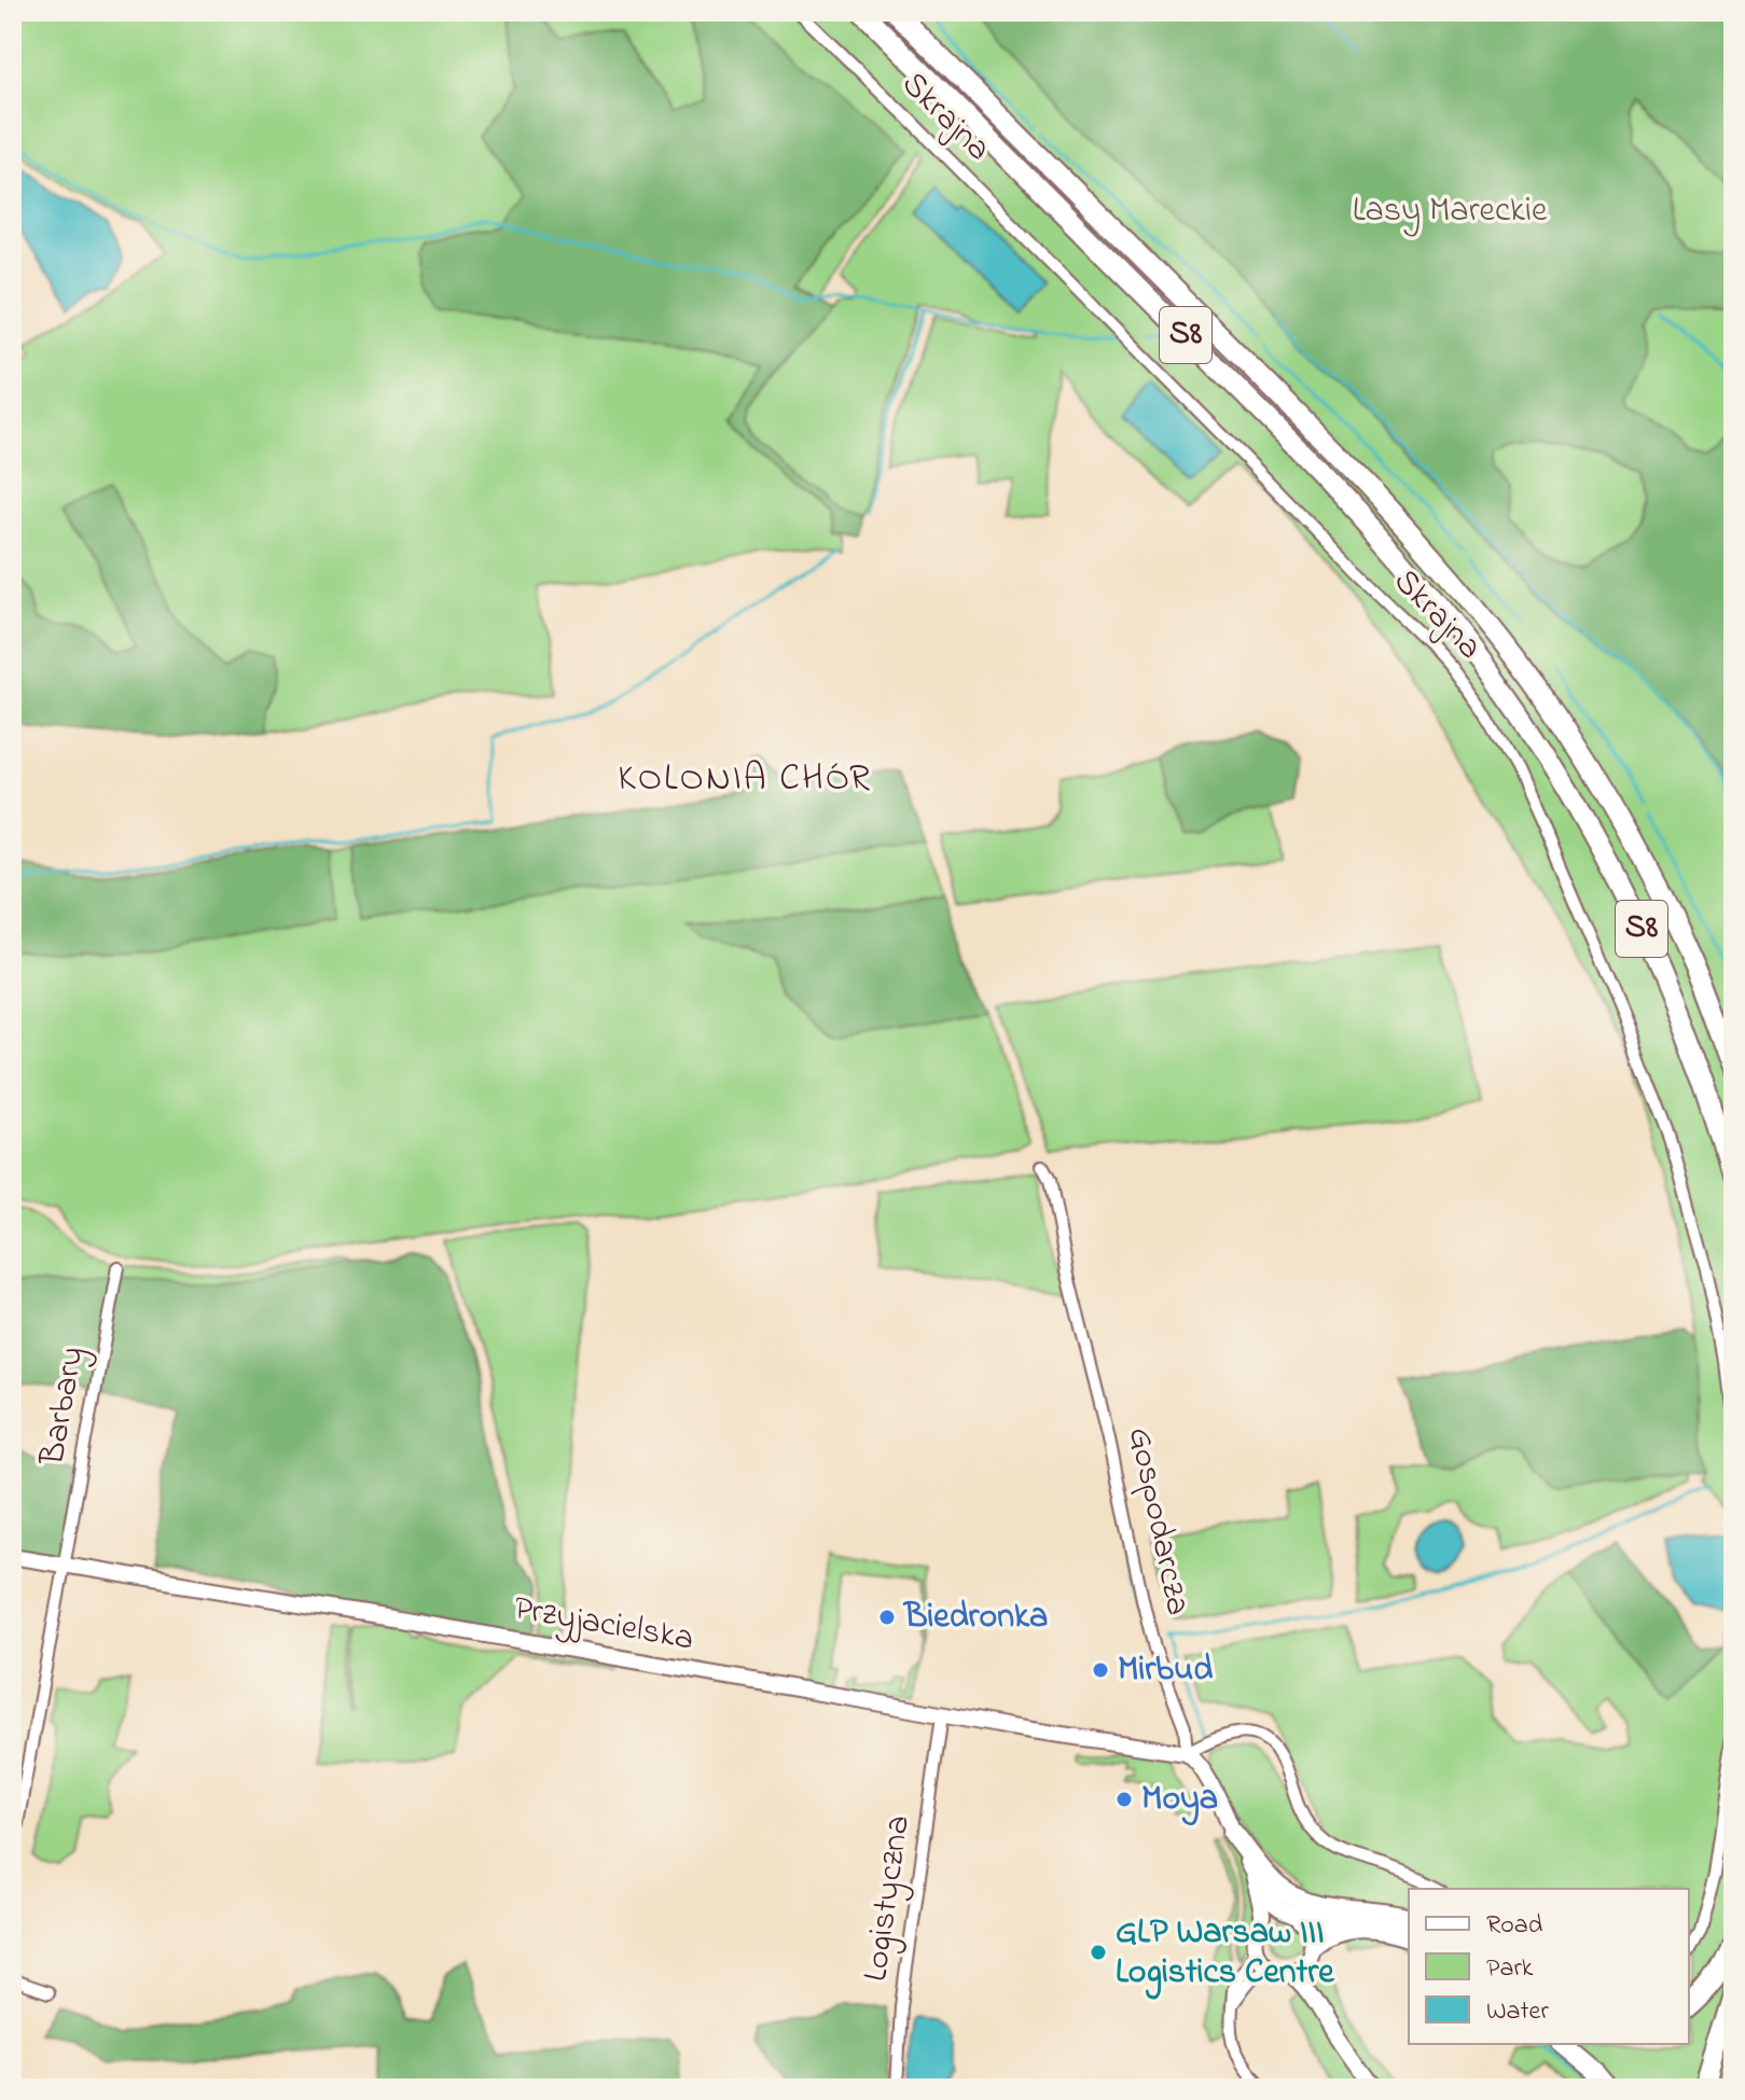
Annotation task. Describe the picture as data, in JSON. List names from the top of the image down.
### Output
{
  "streets": {
    "highway": ["S8"],
    "street": [
      "Skrajna",
      "Barbary",
      "Gospodarcza",
      "Przyjacielska",
      "Logistyczna"
    ]
  },
  "crossings": [
    ["Barbary", "Przyjacielska"],
    ["Gospodarcza", "Przyjacielska"],
    ["Przyjacielska", "Logistyczna"]
  ],
  "districts": ["KOLONIA CHÓR"],
  "parks": ["Lasy Mareckie"],
  "places": [
    "Biedronka",
    "Mirbud",
    "Moya",
    "GLP Warsaw III Logistics Centre"
  ],
  "legend": ["Road", "Park", "Water"]
}
